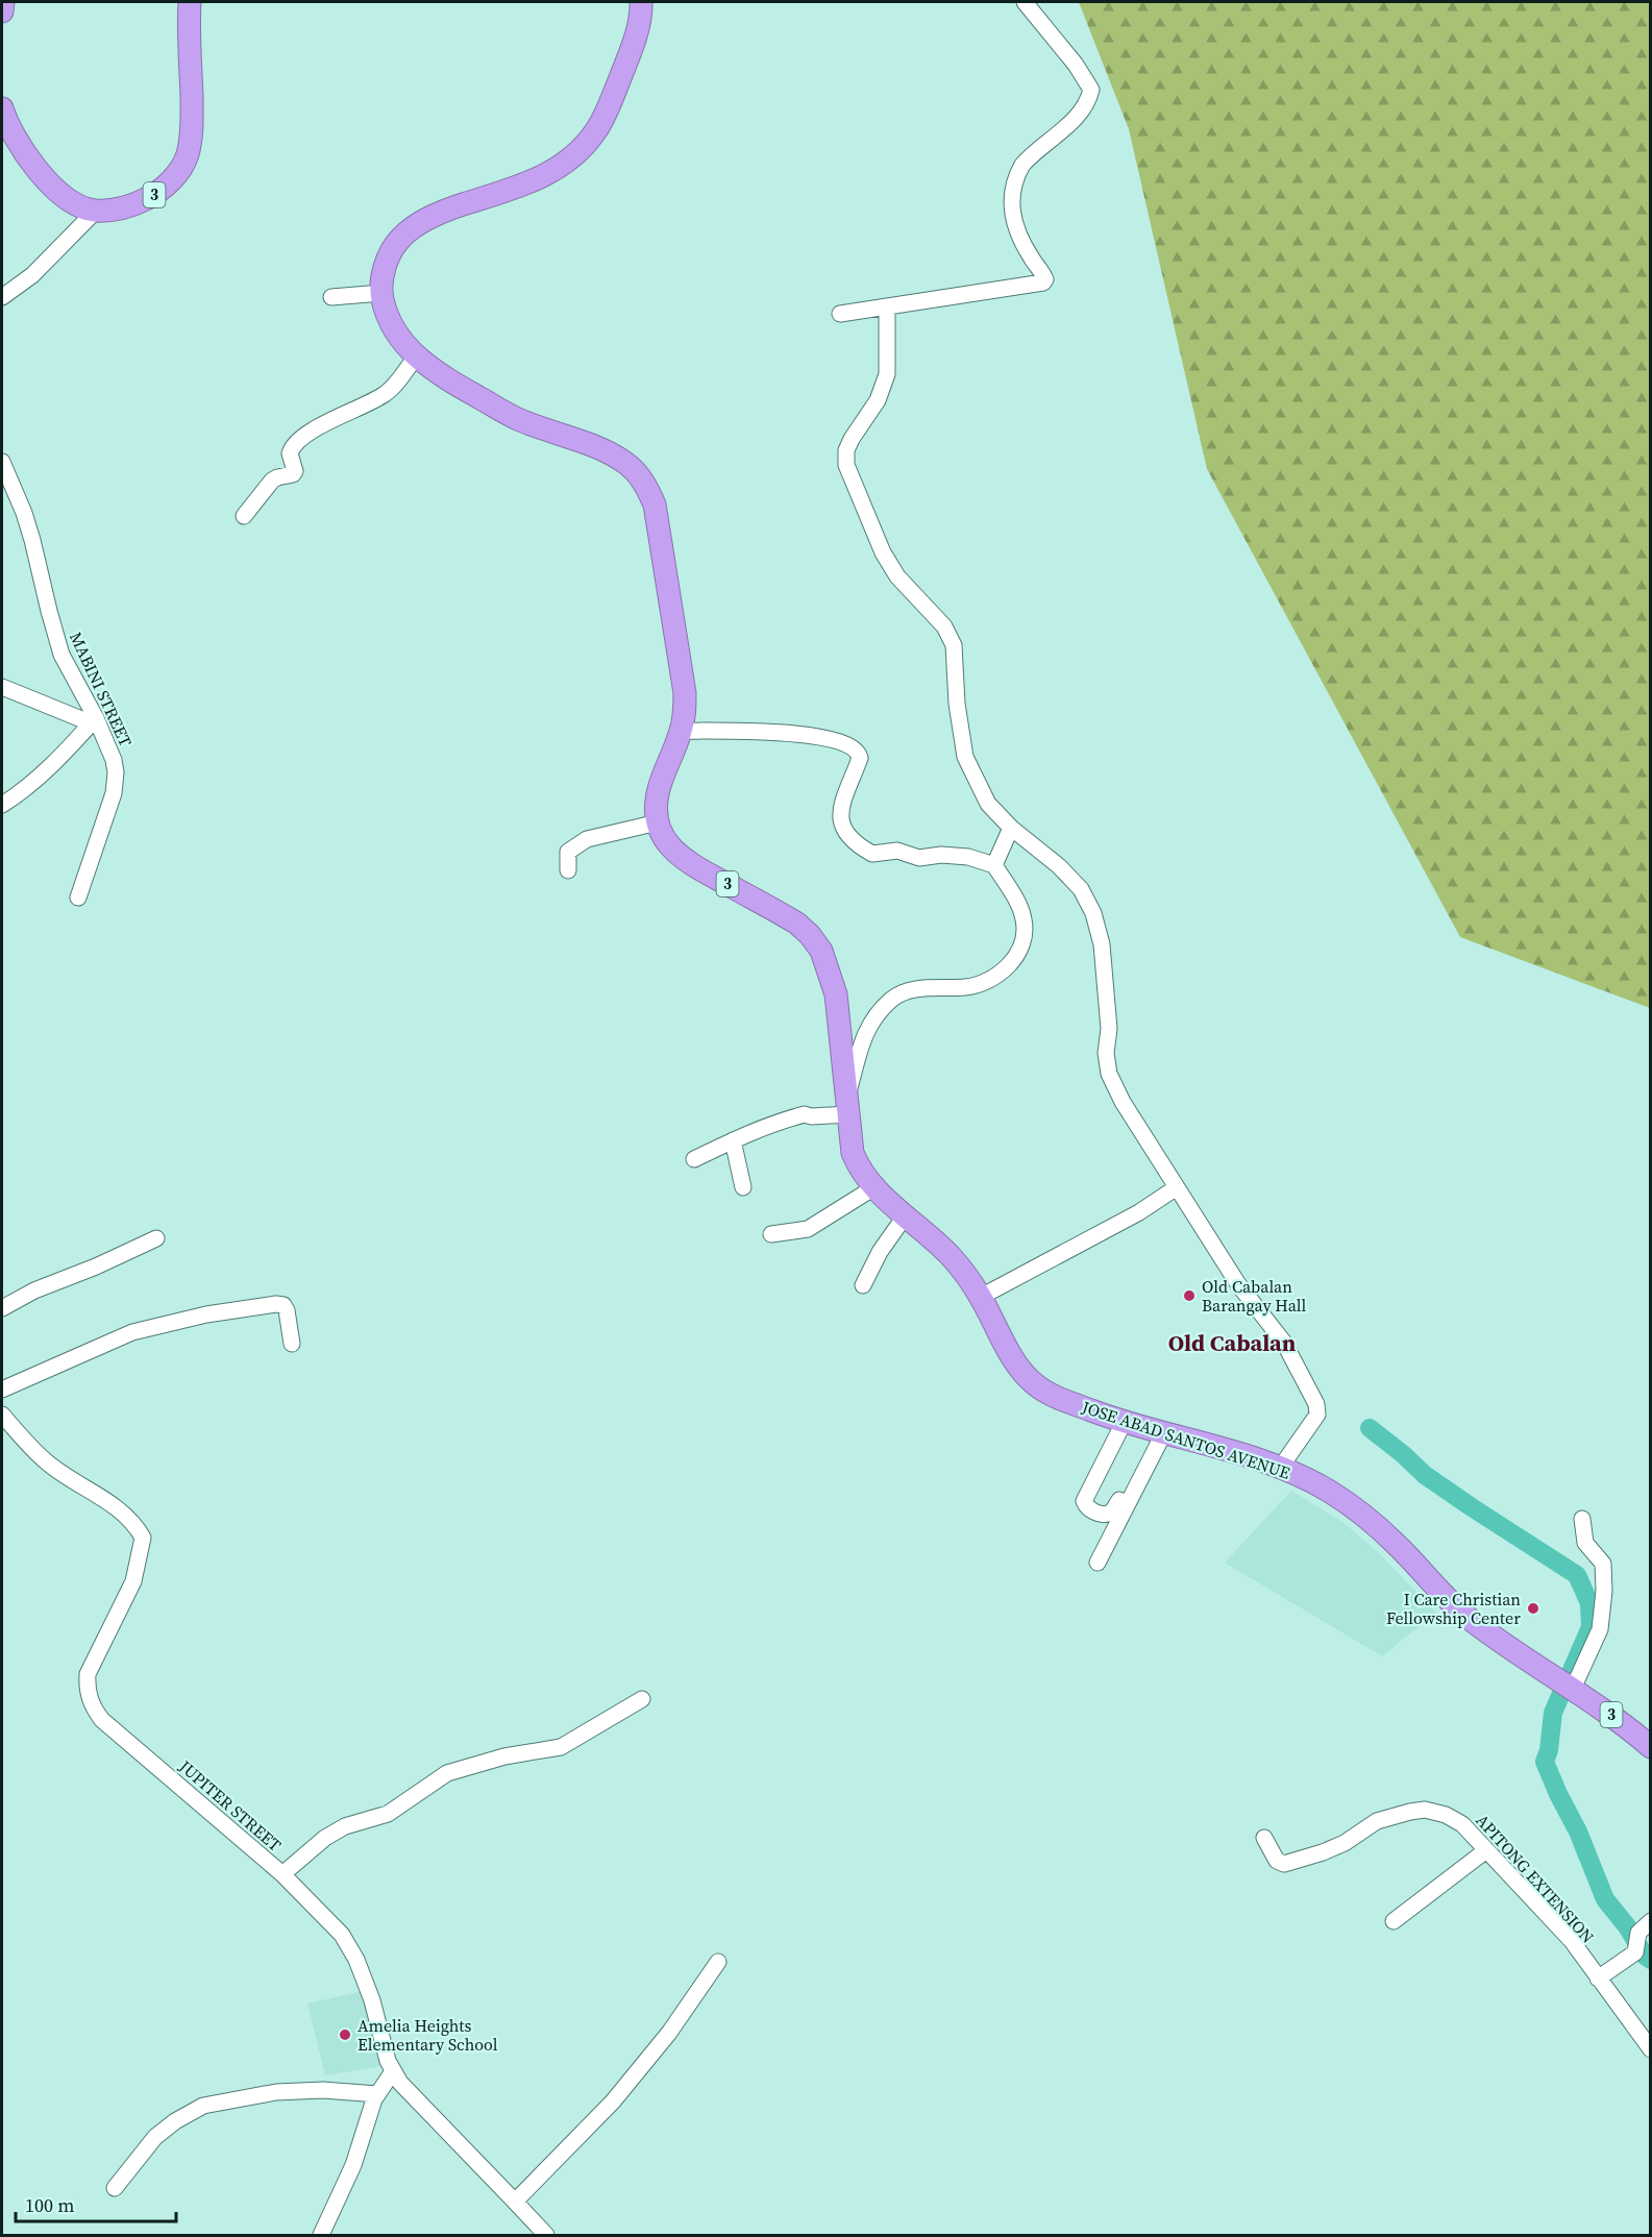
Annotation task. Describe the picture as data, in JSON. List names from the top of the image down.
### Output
{
  "streets": {
    "highway": ["3", "JOSE ABAD SANTOS AVENUE"],
    "street": ["MABINI STREET", "JUPITER STREET", "APITONG EXTENSION"]
  },
  "districts": ["Old Cabalan"],
  "places": ["Old Cabalan Barangay Hall", "I Care Christian Fellowship Center", "Amelia Heights Elementary School"],
  "scale_bar": "100 m"
}
